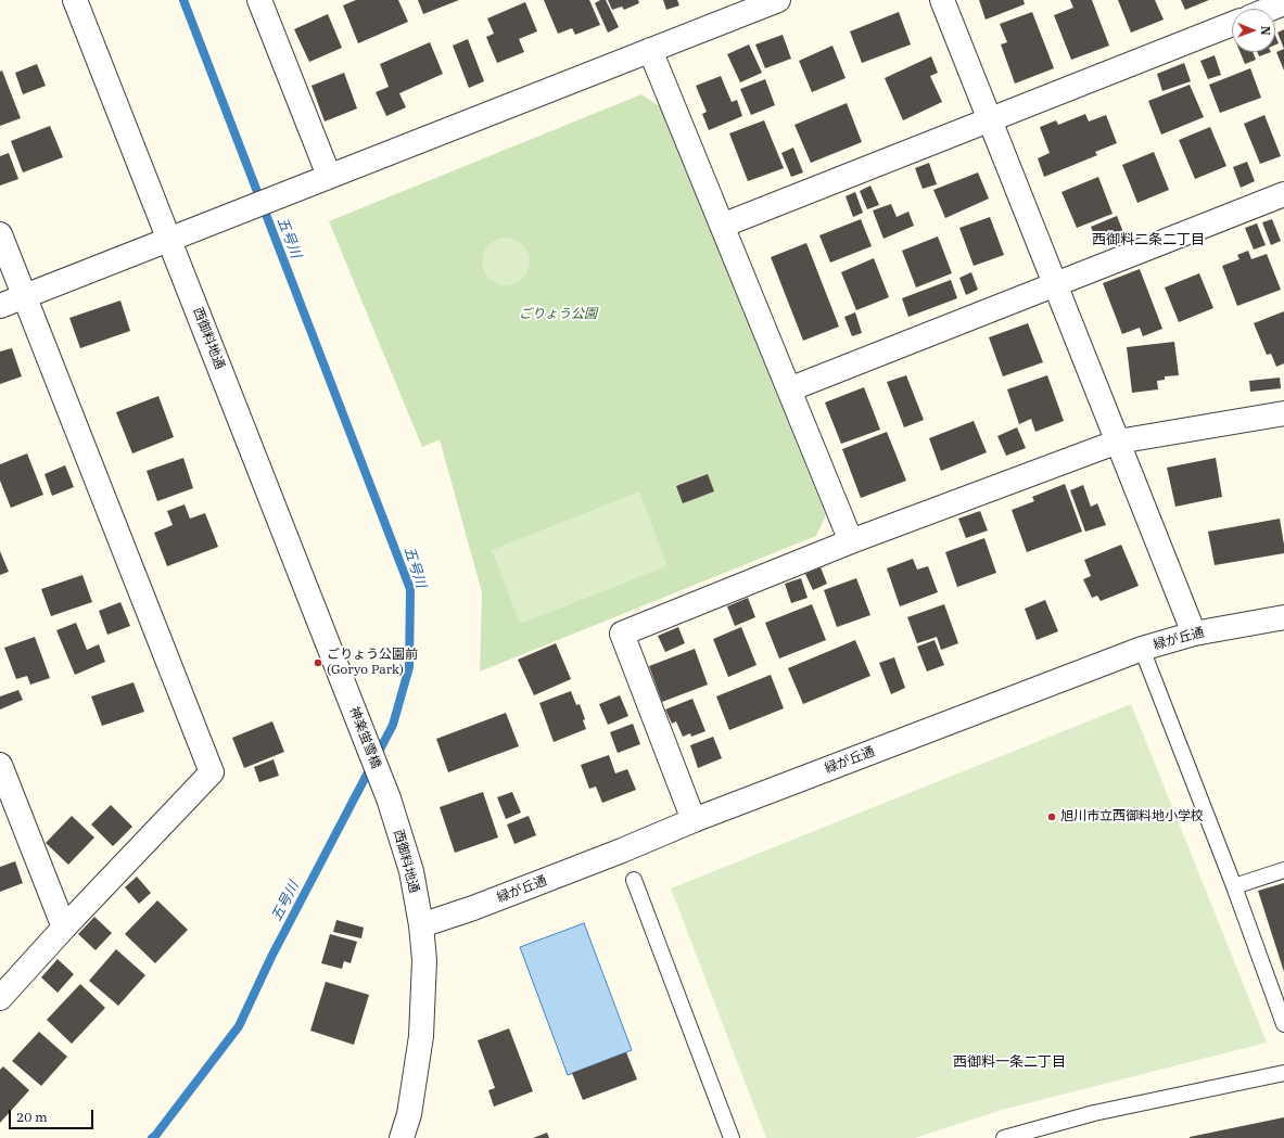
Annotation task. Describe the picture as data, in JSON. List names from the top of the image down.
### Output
{
  "streets": {
    "street": ["西御料地通", "緑が丘通", "神楽蛍雪橋"]
  },
  "crossings": [
    ["西御料地通", "緑が丘通"],
    ["西御料地通", "神楽蛍雪橋"]
  ],
  "districts": ["西御料二条二丁目", "西御料一条二丁目"],
  "water": ["五号川"],
  "parks": ["ごりょう公園"],
  "places": ["ごりょう公園前 (Goryo Park)", "旭川市立西御料地小学校"],
  "scale_bar": "20 m",
  "north": "right"
}
